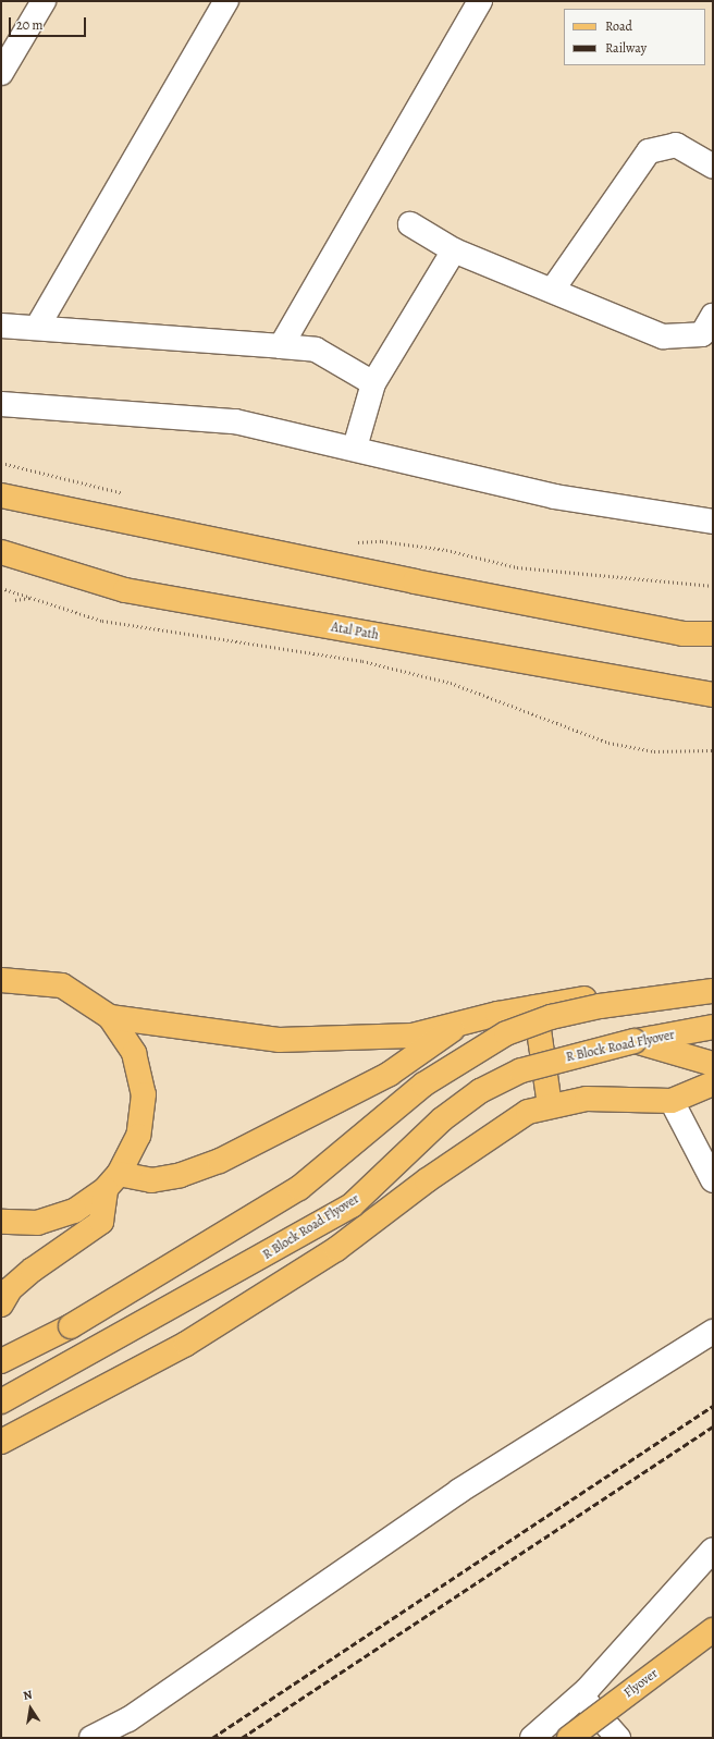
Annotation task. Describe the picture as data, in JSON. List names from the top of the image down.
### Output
{
  "streets": {
    "main road": ["Atal Path", "R Block Road Flyover", "Flyover"]
  },
  "legend": ["Road", "Railway"],
  "scale_bar": "20 m",
  "north": "top"
}
